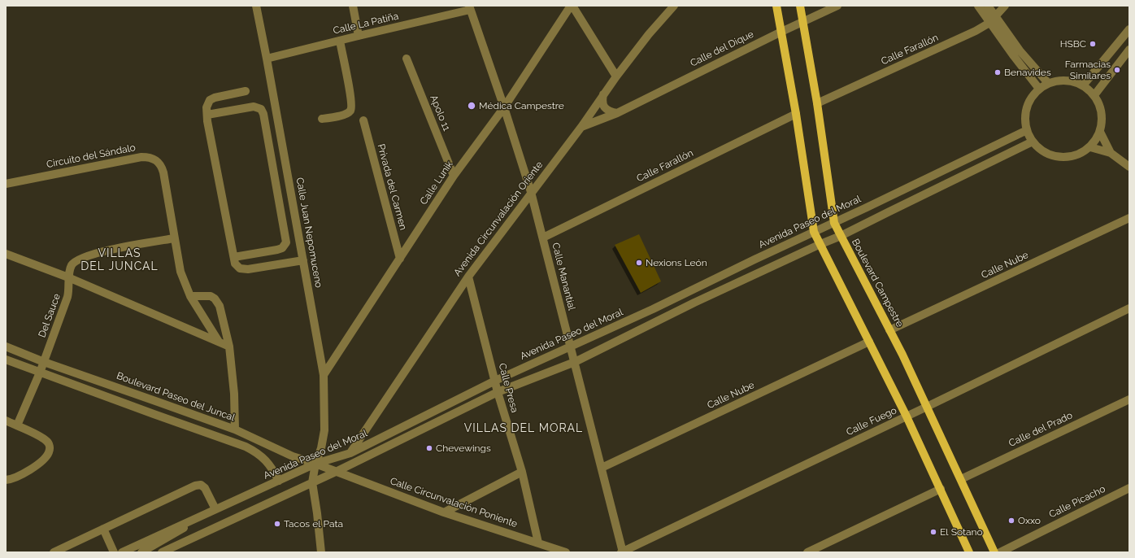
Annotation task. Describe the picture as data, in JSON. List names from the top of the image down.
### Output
{
  "streets": {
    "main road": ["Boulevard Campestre"],
    "street": [
      "Calle La Patiña",
      "Calle del Dique",
      "Calle Farallón",
      "Apolo 11",
      "Circuito del Sándalo",
      "Calle Lunik",
      "Privada del Carmen",
      "Avenida Circunvalación Oriente",
      "Avenida Paseo del Moral",
      "Calle Juan Nepomuceno",
      "Calle Nube",
      "Calle Manantial",
      "Del Sauce",
      "Calle Presa",
      "Boulevard Paseo del Juncal",
      "Calle Fuego",
      "Calle del Prado",
      "Calle Picacho",
      "Calle Circunvalación Poniente"
    ]
  },
  "crossings": [
    ["Calle La Patiña", "Calle Juan Nepomuceno"],
    ["Calle La Patiña", "Calle Manantial"],
    ["Calle del Dique", "Avenida Circunvalación Oriente"],
    ["Calle del Dique", "Boulevard Campestre"],
    ["Calle Farallón", "Calle Manantial"],
    ["Calle Farallón", "Boulevard Campestre"],
    ["Apolo 11", "Calle Lunik"],
    ["Circuito del Sándalo", "Del Sauce"],
    ["Calle Lunik", "Privada del Carmen"],
    ["Calle Lunik", "Calle Juan Nepomuceno"],
    ["Calle Lunik", "Calle Manantial"],
    ["Avenida Circunvalación Oriente", "Avenida Paseo del Moral"],
    ["Avenida Circunvalación Oriente", "Calle Manantial"],
    ["Avenida Circunvalación Oriente", "Calle Presa"],
    ["Avenida Paseo del Moral", "Calle Juan Nepomuceno"],
    ["Avenida Paseo del Moral", "Calle Manantial"],
    ["Avenida Paseo del Moral", "Boulevard Campestre"],
    ["Avenida Paseo del Moral", "Calle Presa"],
    ["Avenida Paseo del Moral", "Boulevard Paseo del Juncal"],
    ["Calle Juan Nepomuceno", "Boulevard Paseo del Juncal"],
    ["Calle Nube", "Calle Manantial"],
    ["Calle Nube", "Boulevard Campestre"],
    ["Calle Manantial", "Calle Fuego"],
    ["Boulevard Campestre", "Calle Fuego"],
    ["Boulevard Campestre", "Calle del Prado"],
    ["Del Sauce", "Boulevard Paseo del Juncal"],
    ["Calle Presa", "Calle Circunvalación Poniente"],
    ["Boulevard Paseo del Juncal", "Calle Circunvalación Poniente"]
  ],
  "districts": ["VILLAS DEL JUNCAL", "VILLAS DEL MORAL"],
  "places": [
    "HSBC",
    "Farmacias Similares",
    "Benavides",
    "Médica Campestre",
    "Nexions León",
    "Chevewings",
    "Oxxo",
    "Tacos el Pata",
    "El Sotano"
  ]
}
